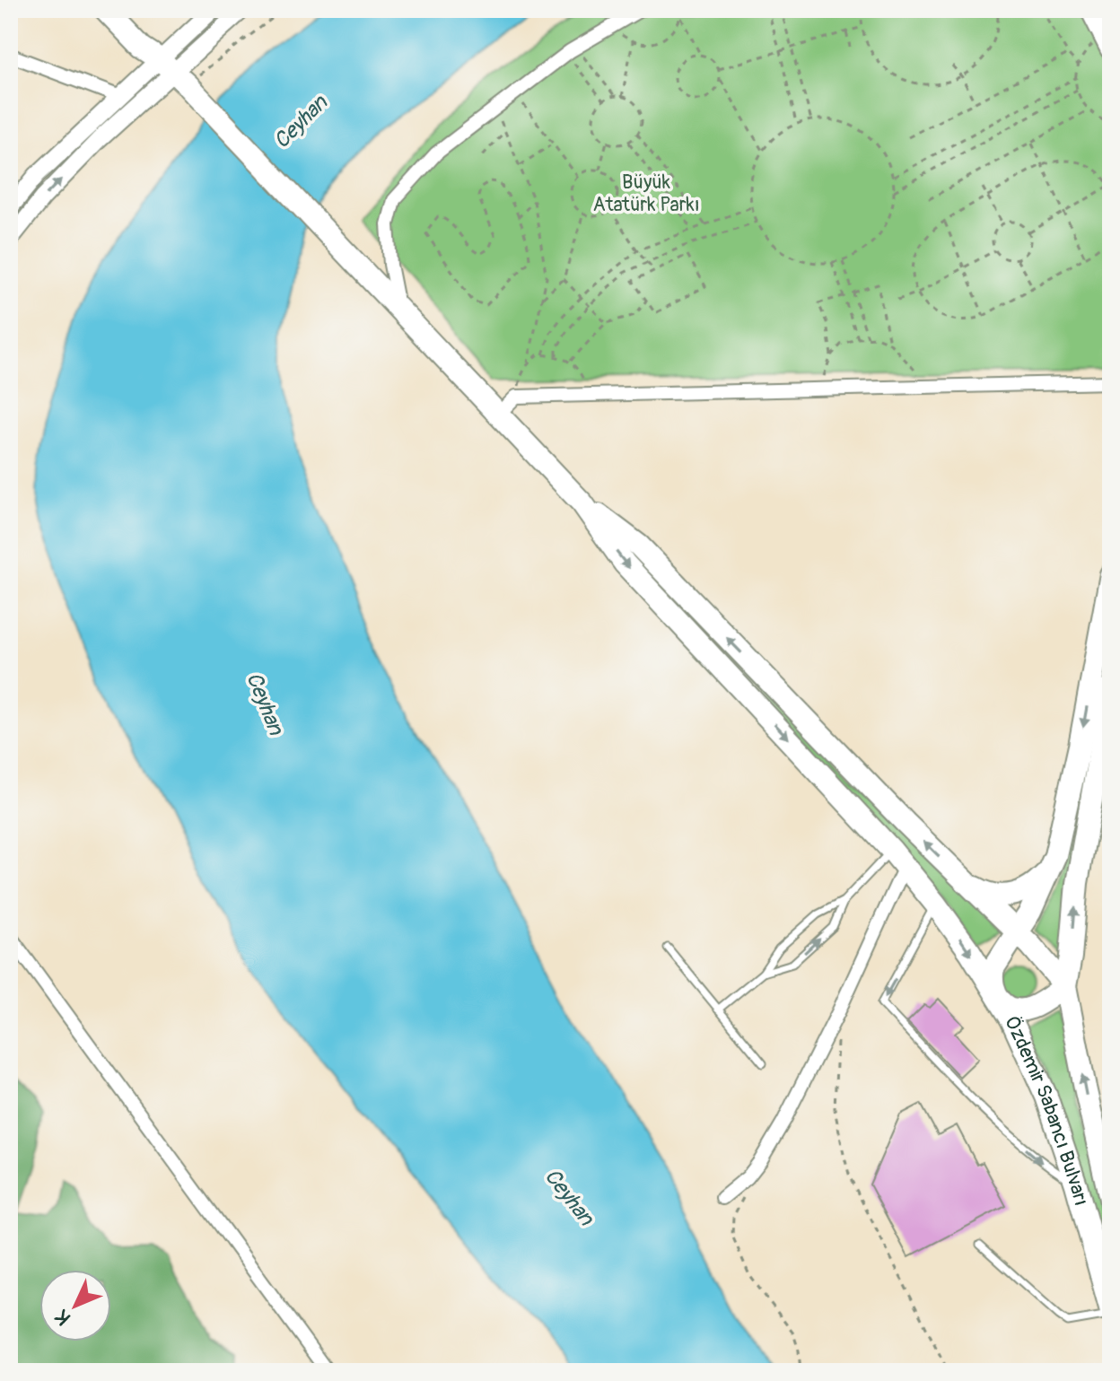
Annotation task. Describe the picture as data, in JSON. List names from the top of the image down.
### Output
{
  "streets": {
    "main road": ["Özdemir Sabancı Bulvarı"]
  },
  "water": ["Ceyhan"],
  "parks": ["Büyük Atatürk Parkı"],
  "north": "bottom left"
}
